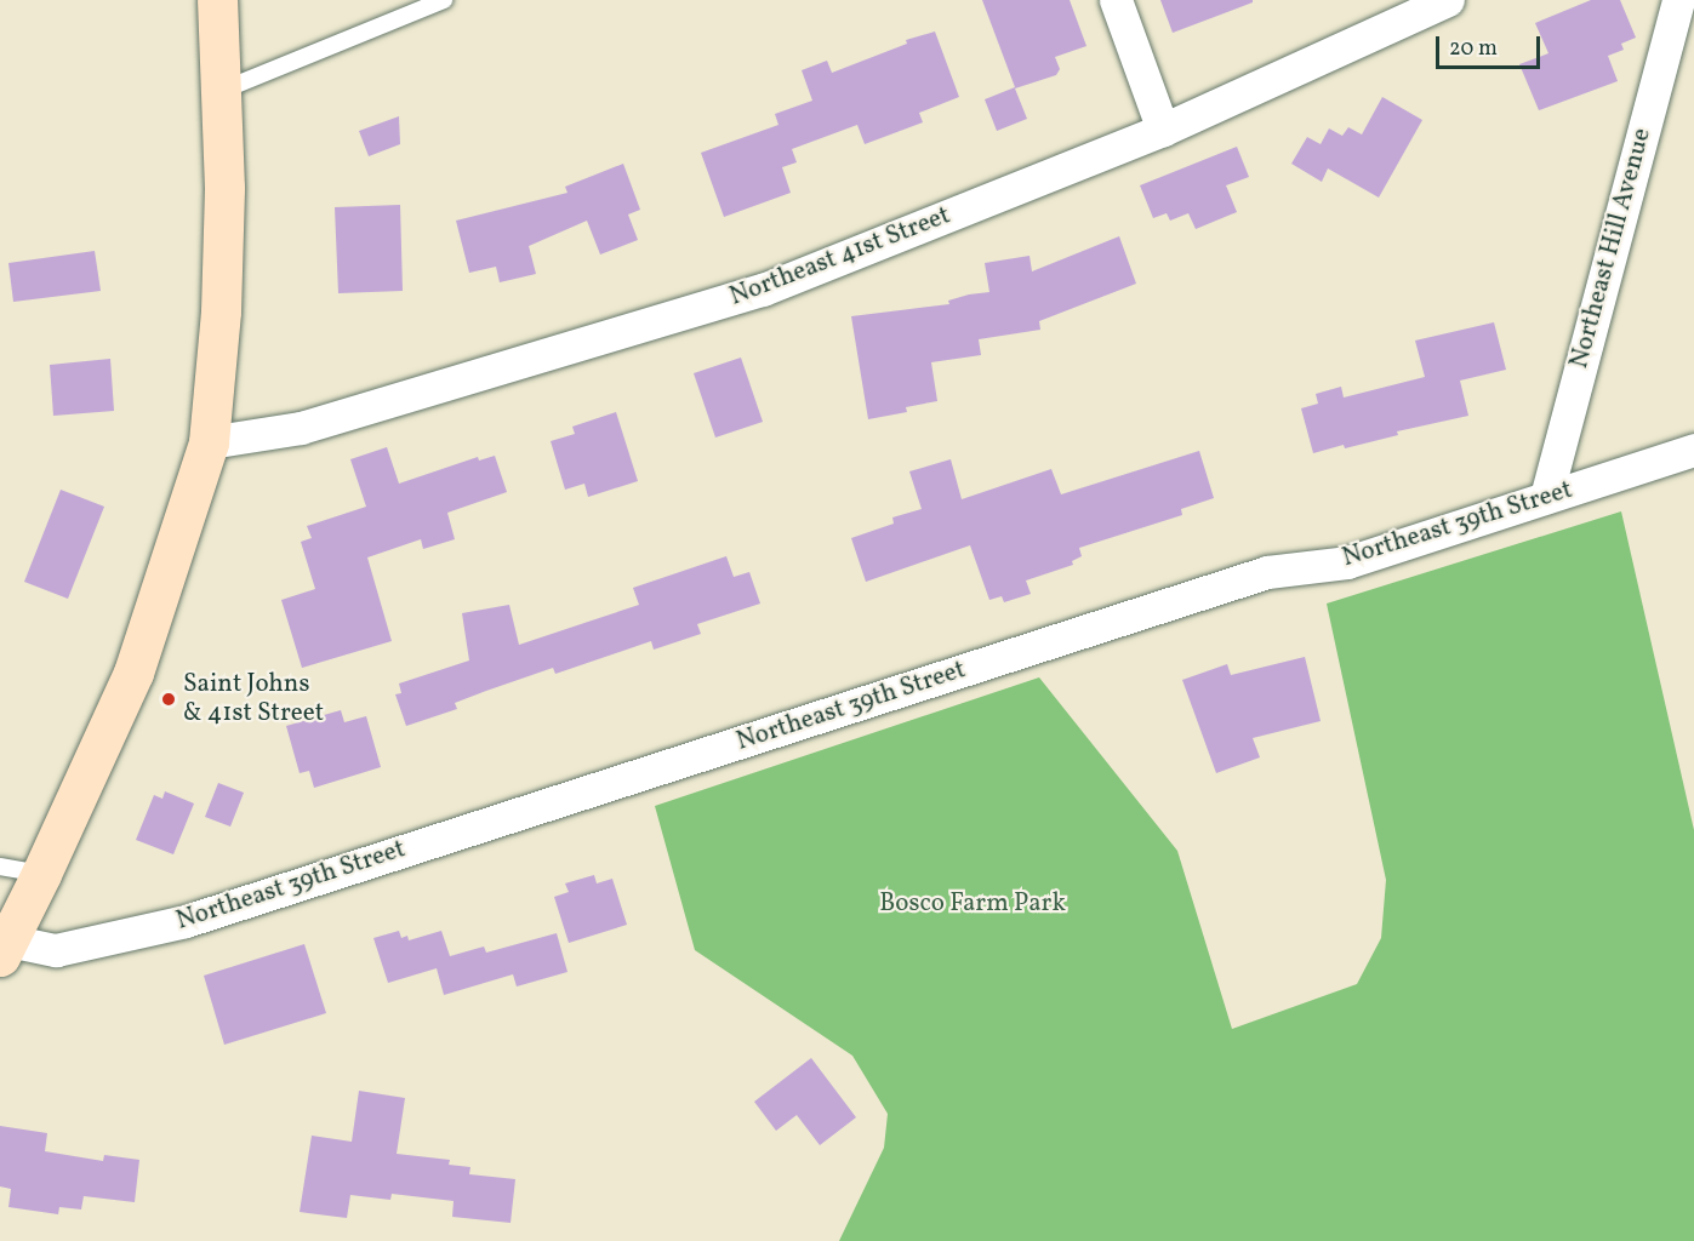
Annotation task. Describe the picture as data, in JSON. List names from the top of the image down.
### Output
{
  "streets": {
    "street": ["Northeast Hill Avenue", "Northeast 41st Street", "Northeast 39th Street"]
  },
  "crossings": [
    ["Northeast Hill Avenue", "Northeast 39th Street"]
  ],
  "parks": ["Bosco Farm Park"],
  "places": ["Saint Johns & 41st Street"],
  "scale_bar": "20 m"
}
